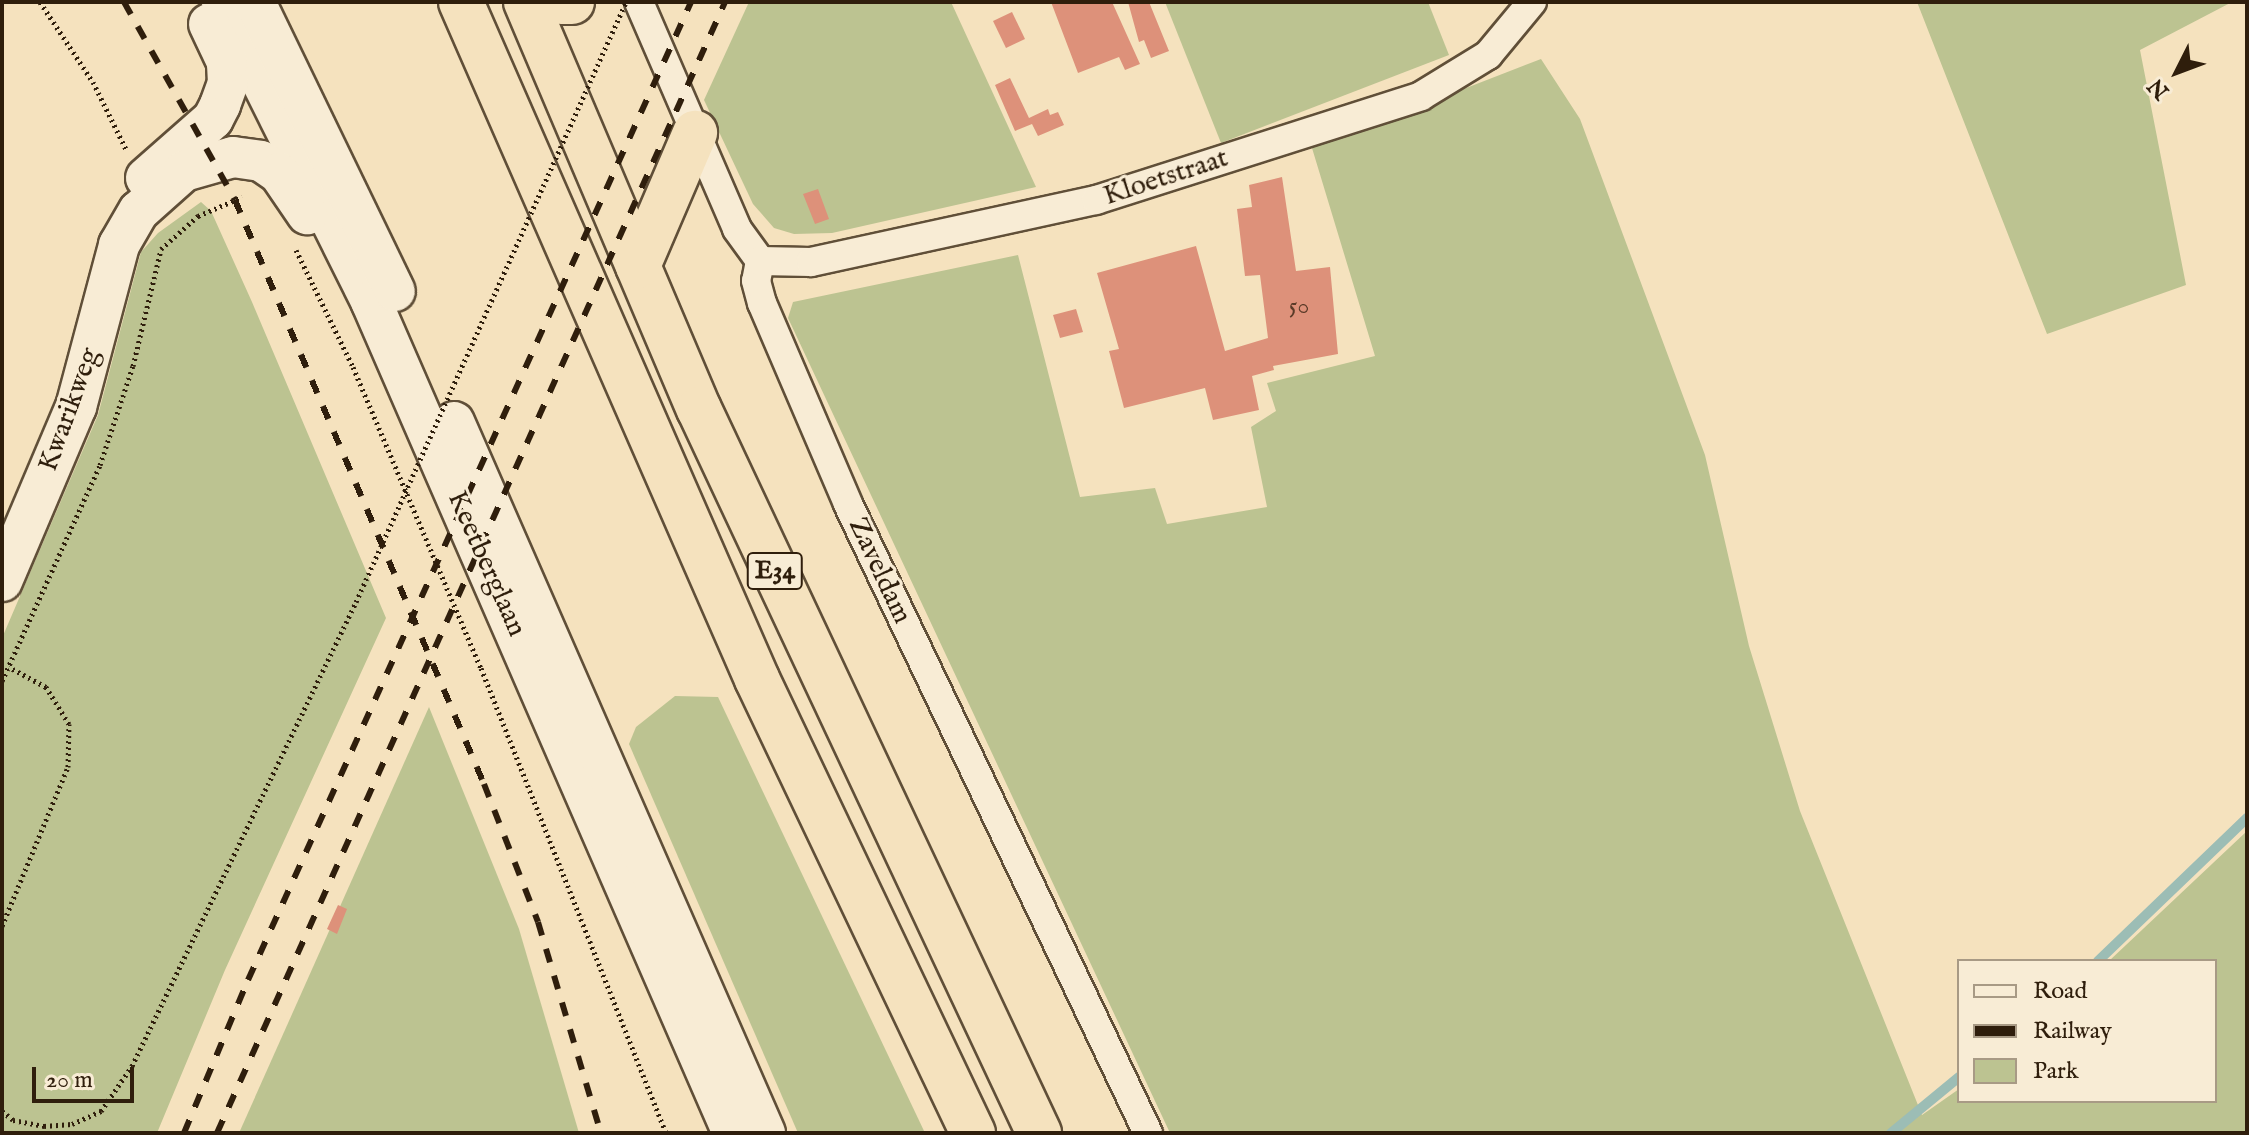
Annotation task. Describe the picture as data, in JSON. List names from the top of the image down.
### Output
{
  "streets": {
    "highway": ["E34"],
    "main road": ["Kwarikweg", "Keetberglaan"],
    "street": ["Kloetstraat", "Zaveldam"]
  },
  "crossings": [
    ["Kloetstraat", "Zaveldam"]
  ],
  "house_numbers": ["50"],
  "legend": ["Road", "Railway", "Park"],
  "scale_bar": "20 m",
  "north": "bottom left"
}
